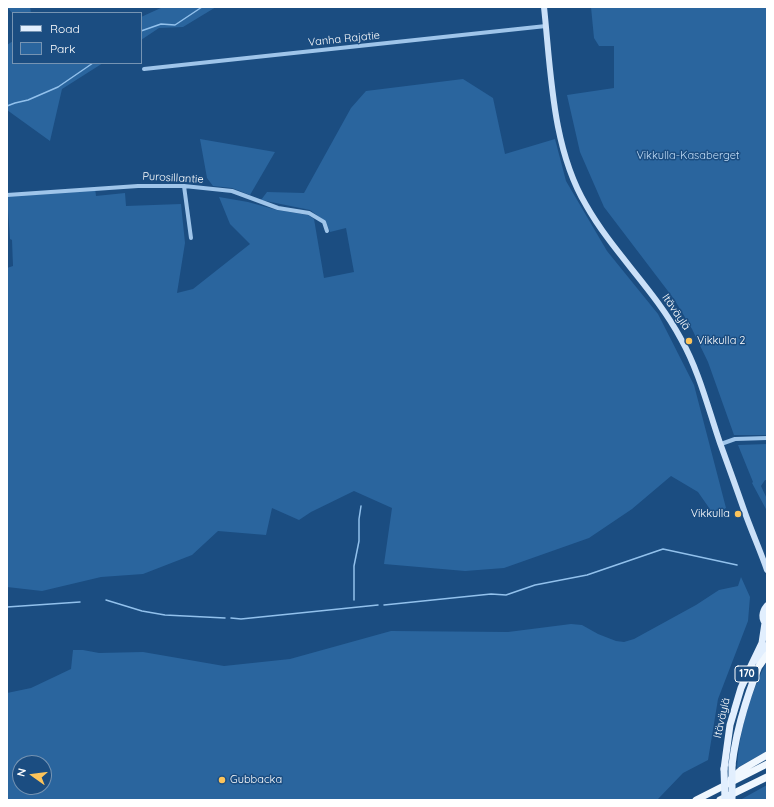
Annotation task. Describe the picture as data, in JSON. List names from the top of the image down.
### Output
{
  "streets": {
    "main road": ["Itäväylä", "170"],
    "street": ["Vanha Rajatie", "Purosillantie"]
  },
  "crossings": [
    ["Vanha Rajatie", "Itäväylä"]
  ],
  "parks": ["Vikkulla-Kasaberget"],
  "places": ["Vikkulla 2", "Vikkulla", "Gubbacka"],
  "legend": ["Road", "Park"],
  "north": "left"
}
